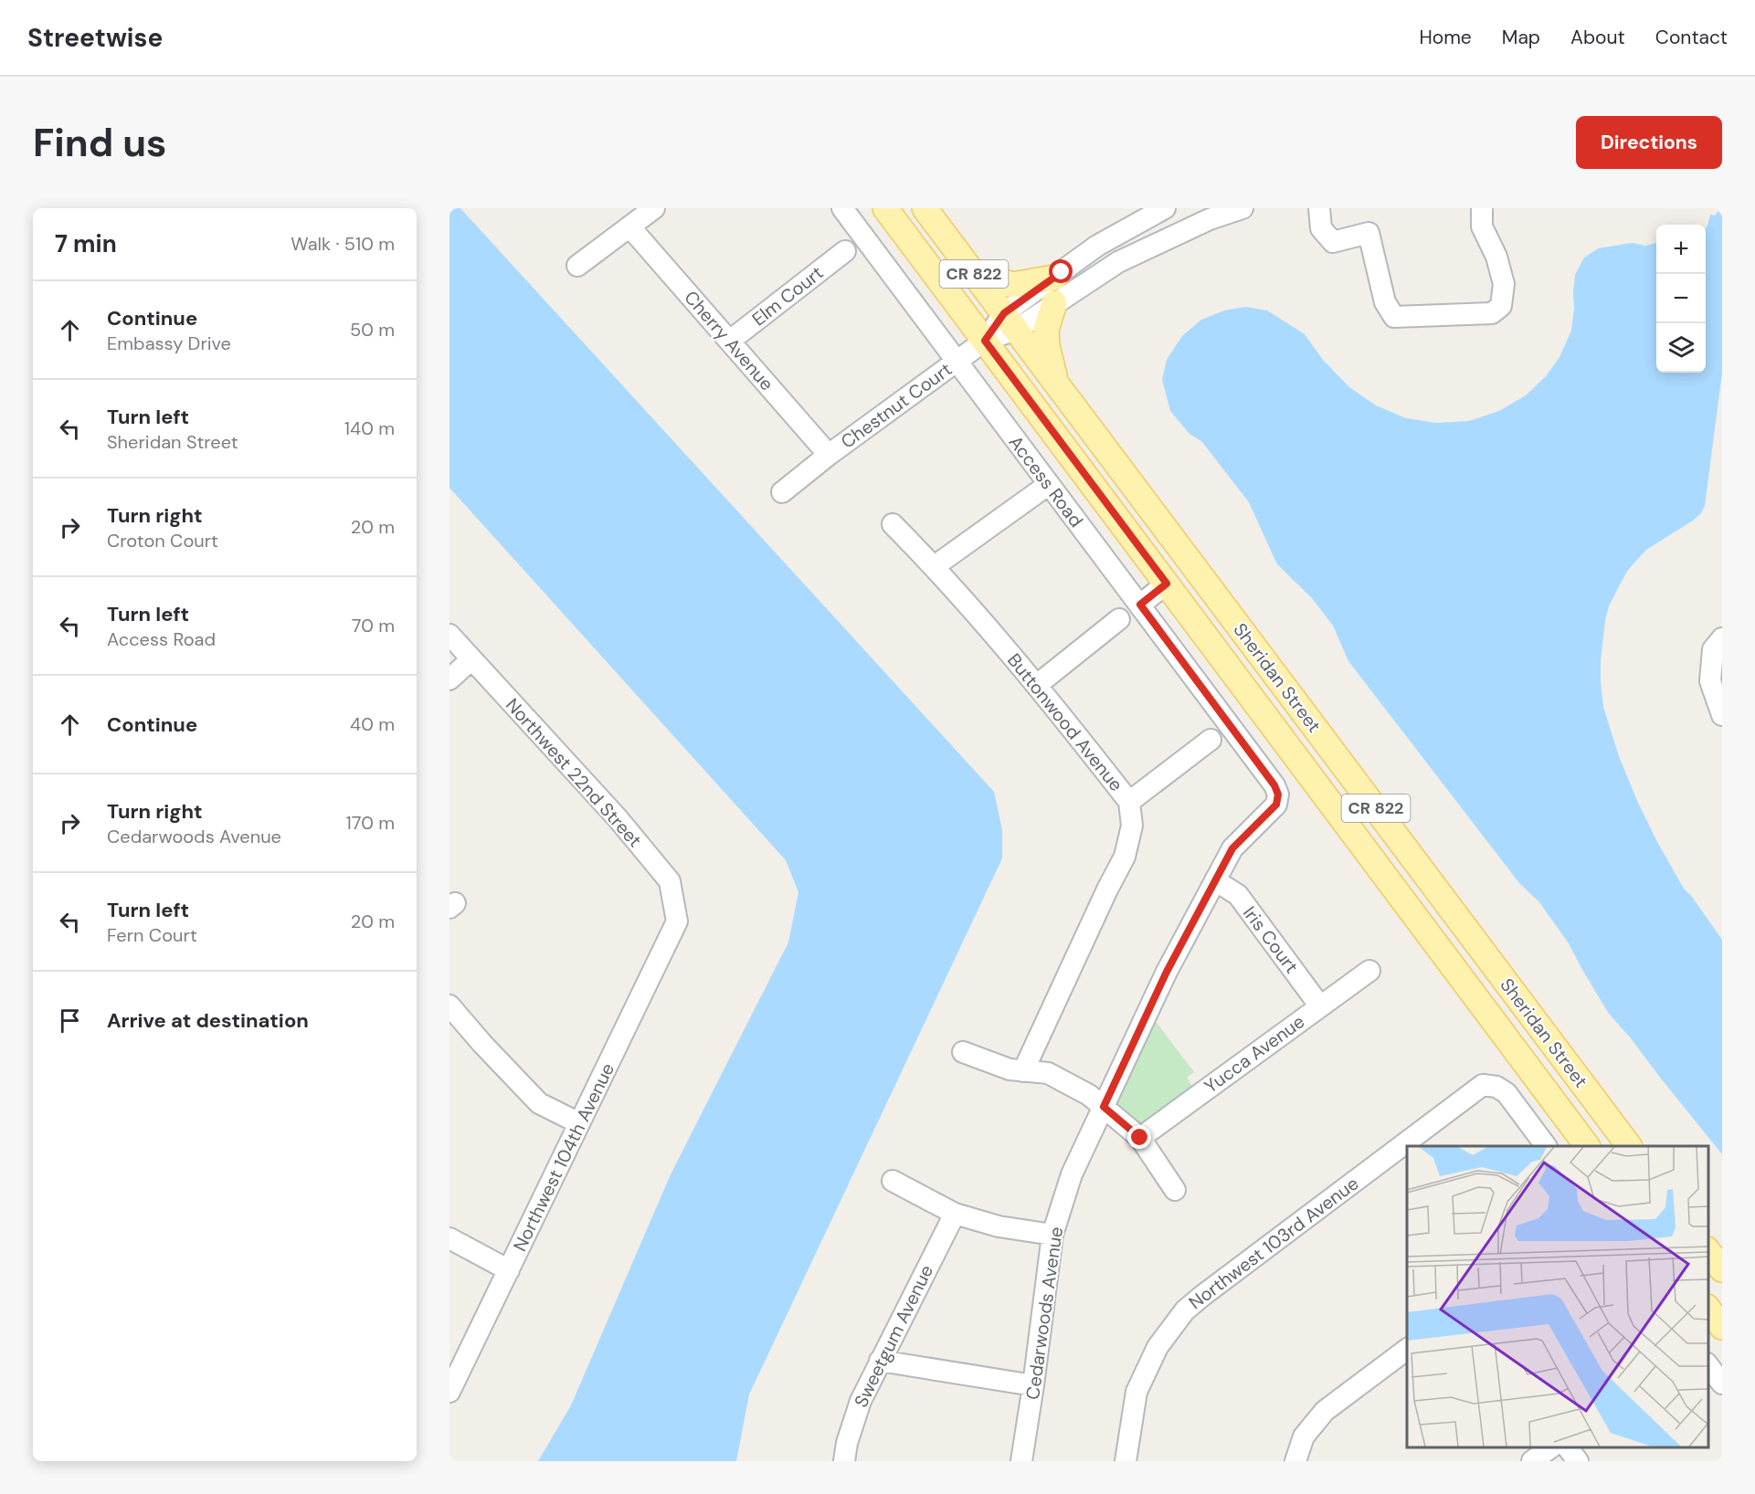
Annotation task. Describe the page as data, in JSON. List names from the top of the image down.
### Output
{
  "streets": {
    "main road": ["CR 822", "Sheridan Street"],
    "street": [
      "Elm Court",
      "Cherry Avenue",
      "Chestnut Court",
      "Access Road",
      "Buttonwood Avenue",
      "Northwest 22nd Street",
      "Iris Court",
      "Yucca Avenue",
      "Northwest 104th Avenue",
      "Northwest 103rd Avenue",
      "Cedarwoods Avenue",
      "Sweetgum Avenue"
    ]
  },
  "crossings": [
    ["Elm Court", "Cherry Avenue"],
    ["Cherry Avenue", "Chestnut Court"],
    ["Chestnut Court", "Access Road"],
    ["Chestnut Court", "Sheridan Street"],
    ["Access Road", "Cedarwoods Avenue"],
    ["Northwest 22nd Street", "Northwest 104th Avenue"],
    ["Iris Court", "Yucca Avenue"],
    ["Iris Court", "Cedarwoods Avenue"]
  ],
  "page": {
    "header": "Streetwise",
    "nav": [
      "Home",
      "Map",
      "About",
      "Contact"
    ],
    "buttons": "Directions",
    "title": "Find us",
    "heading": ["7 min", "Walk · 510 m"],
    "map_buttons": ["+", "−"],
    "list": [
      ["Continue", "Embassy Drive", "50 m"],
      ["Turn left", "Sheridan Street", "140 m"],
      ["Turn right", "Croton Court", "20 m"],
      ["Turn left", "Access Road", "70 m"],
      ["Continue", "40 m"],
      ["Turn right", "Cedarwoods Avenue", "170 m"],
      ["Turn left", "Fern Court", "20 m"],
      "Arrive at destination"
    ]
  }
}
